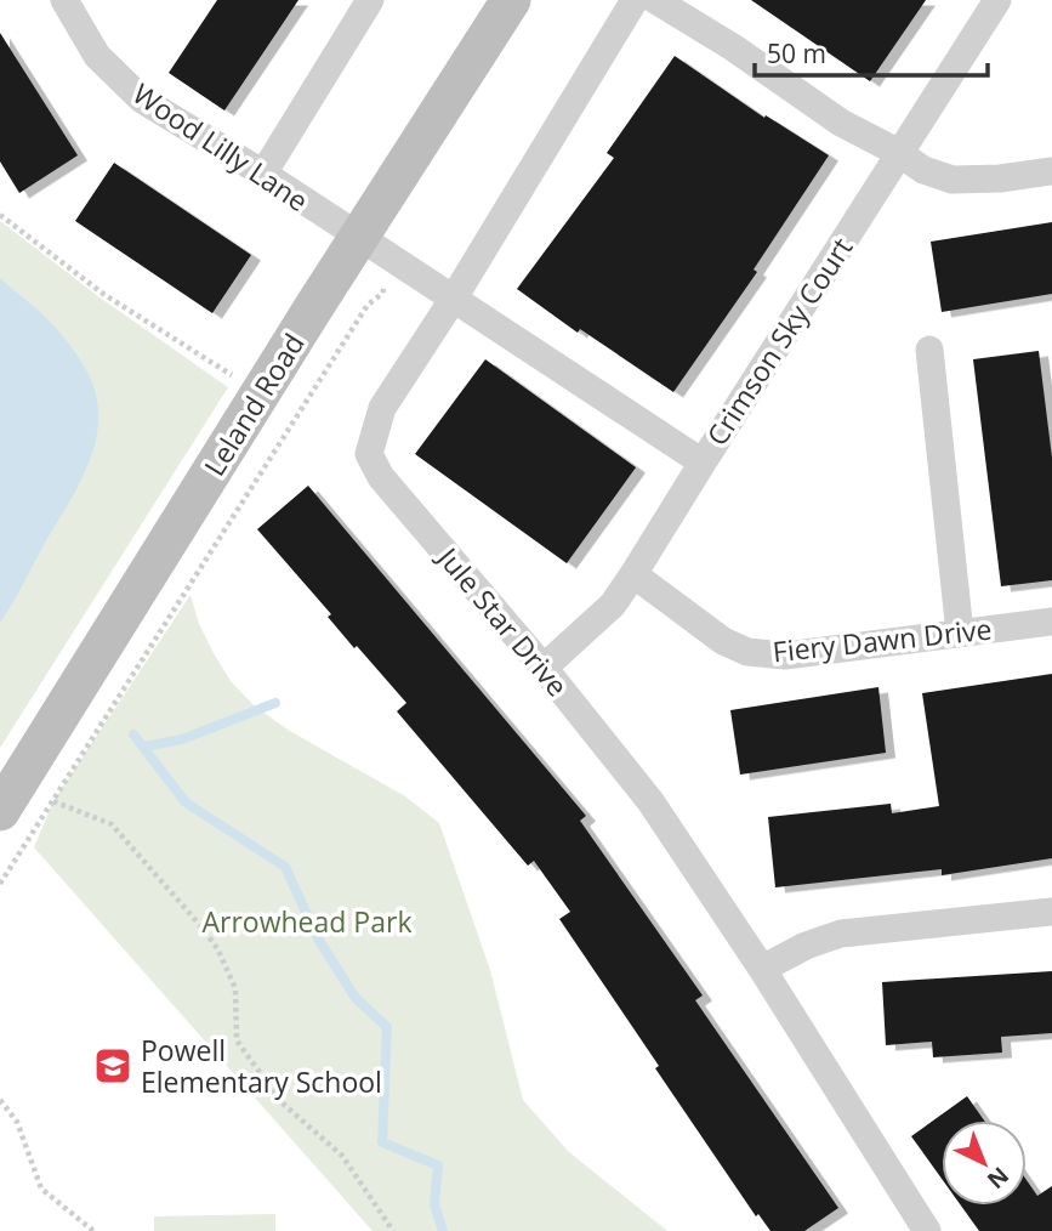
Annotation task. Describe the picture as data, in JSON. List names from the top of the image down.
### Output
{
  "streets": {
    "street": [
      "Wood Lilly Lane",
      "Crimson Sky Court",
      "Leland Road",
      "Jule Star Drive",
      "Fiery Dawn Drive"
    ]
  },
  "crossings": [
    ["Wood Lilly Lane", "Crimson Sky Court"],
    ["Wood Lilly Lane", "Leland Road"],
    ["Wood Lilly Lane", "Jule Star Drive"],
    ["Crimson Sky Court", "Jule Star Drive"],
    ["Crimson Sky Court", "Fiery Dawn Drive"]
  ],
  "parks": ["Arrowhead Park"],
  "places": {
    "school or university": ["Powell Elementary School"]
  },
  "scale_bar": "50 m",
  "north": "bottom right"
}
